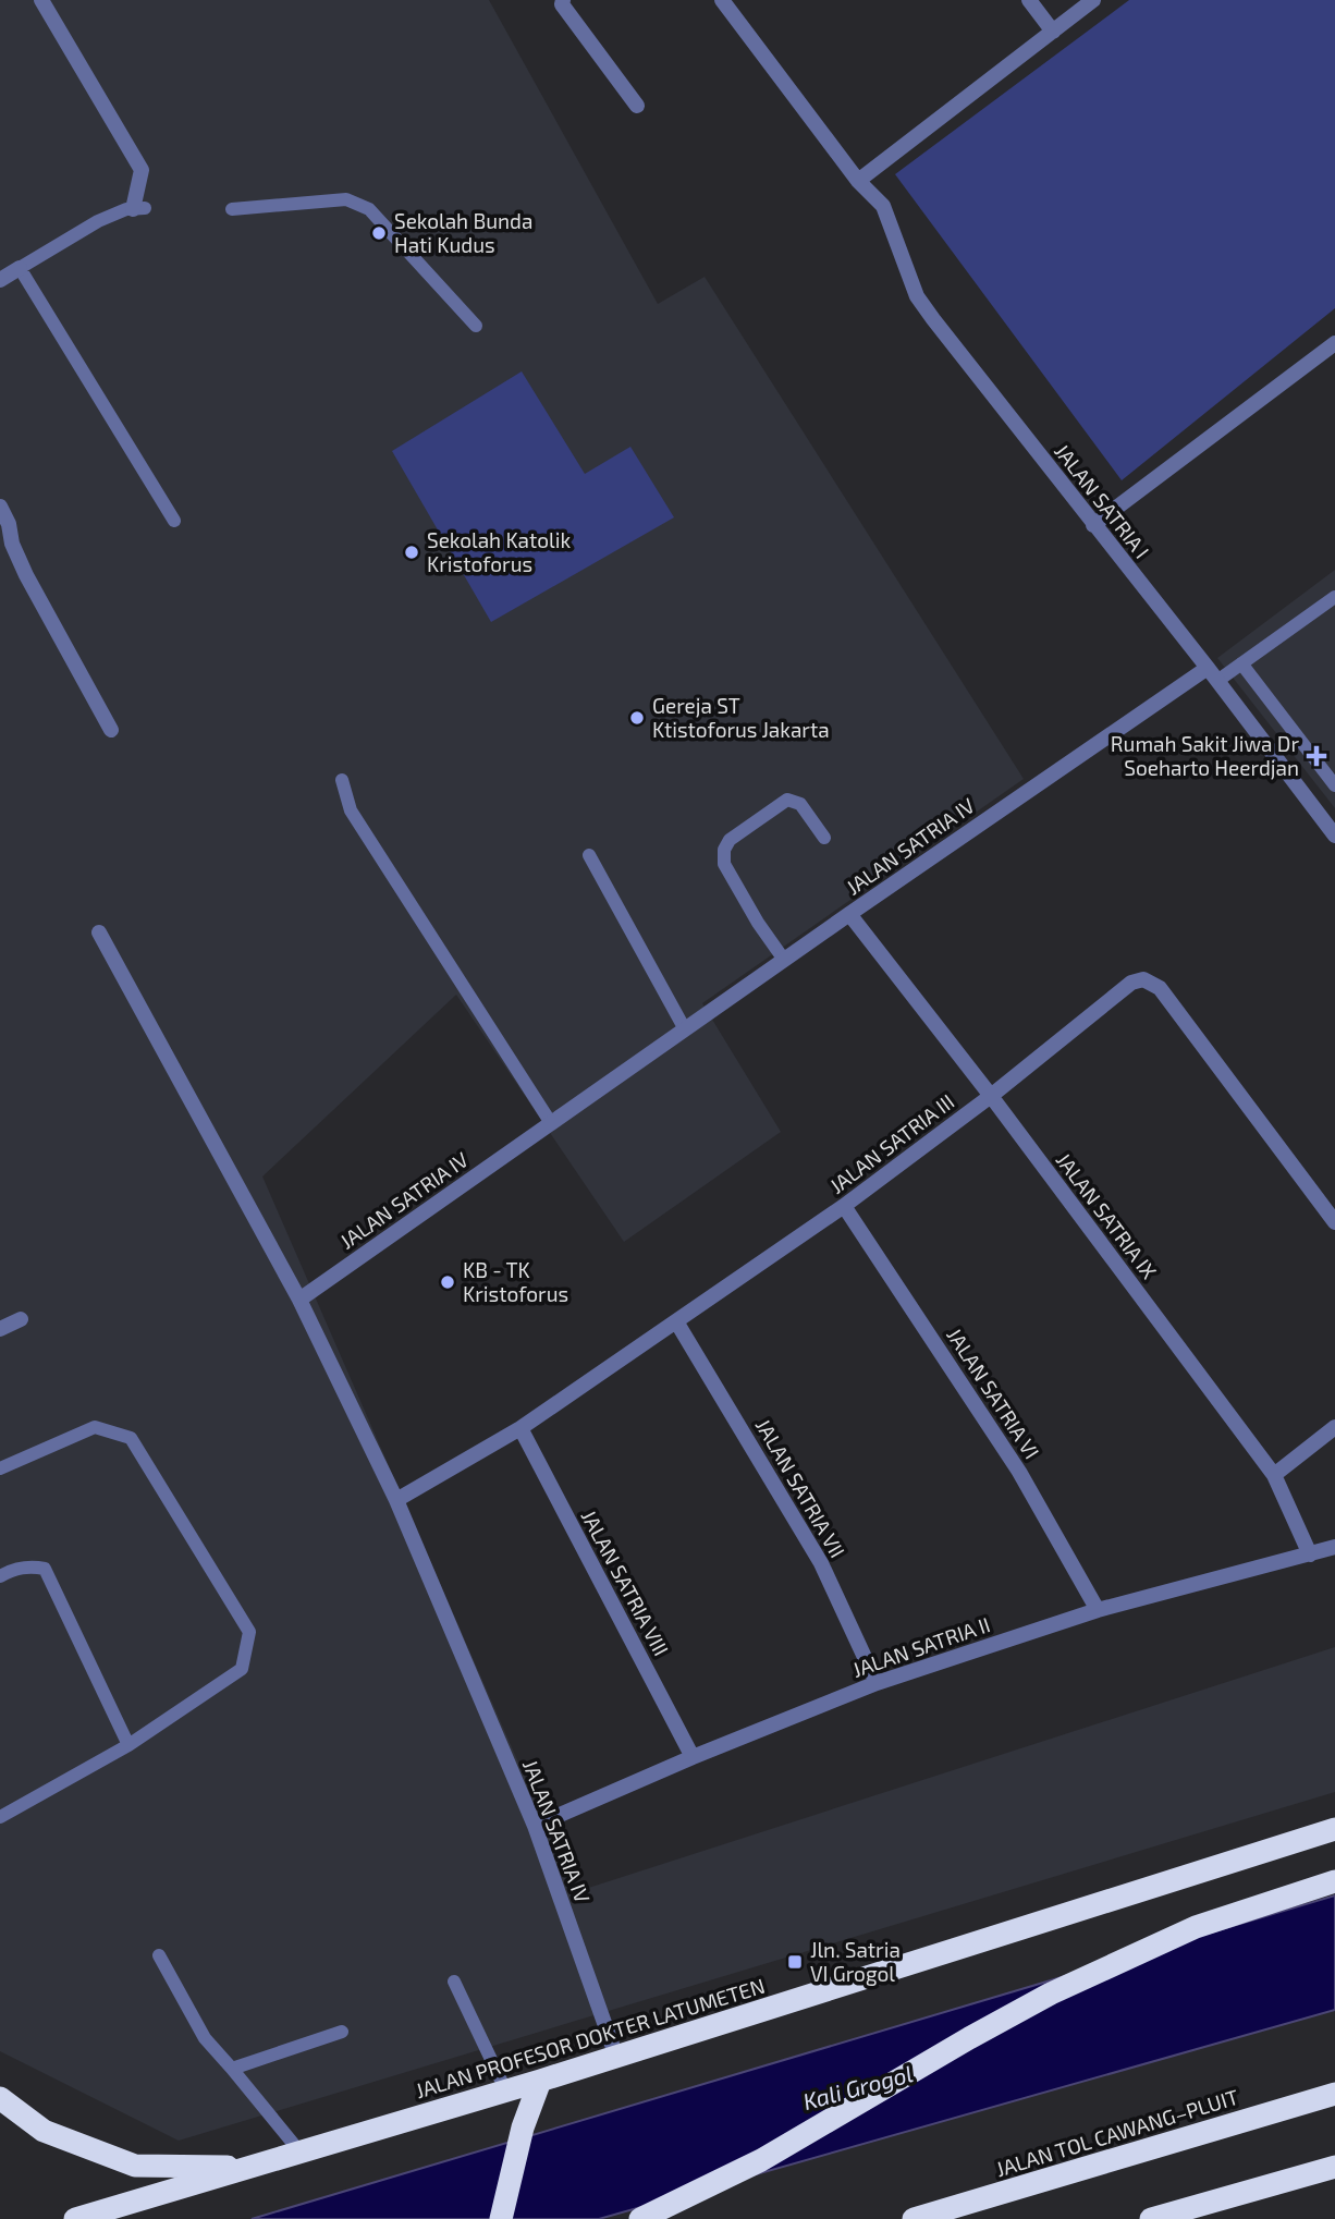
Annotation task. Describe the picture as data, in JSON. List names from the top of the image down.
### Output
{
  "streets": {
    "highway": ["JALAN PROFESOR DOKTER LATUMETEN", "JALAN TOL CAWANG–PLUIT"],
    "street": [
      "JALAN SATRIA I",
      "JALAN SATRIA IV",
      "JALAN SATRIA III",
      "JALAN SATRIA IX",
      "JALAN SATRIA VI",
      "JALAN SATRIA VII",
      "JALAN SATRIA VIII",
      "JALAN SATRIA II"
    ]
  },
  "crossings": [
    ["JALAN SATRIA I", "JALAN SATRIA IV"],
    ["JALAN SATRIA IV", "JALAN SATRIA III"],
    ["JALAN SATRIA IV", "JALAN SATRIA IX"],
    ["JALAN SATRIA IV", "JALAN SATRIA II"],
    ["JALAN SATRIA IV", "JALAN PROFESOR DOKTER LATUMETEN"],
    ["JALAN SATRIA III", "JALAN SATRIA IX"],
    ["JALAN SATRIA III", "JALAN SATRIA VI"],
    ["JALAN SATRIA III", "JALAN SATRIA VII"],
    ["JALAN SATRIA III", "JALAN SATRIA VIII"],
    ["JALAN SATRIA IX", "JALAN SATRIA II"],
    ["JALAN SATRIA VI", "JALAN SATRIA II"],
    ["JALAN SATRIA VII", "JALAN SATRIA II"],
    ["JALAN SATRIA VIII", "JALAN SATRIA II"]
  ],
  "water": ["Kali Grogol"],
  "places": {
    "other": [
      "Sekolah Bunda Hati Kudus",
      "Sekolah Katolik Kristoforus",
      "Gereja ST Ktistoforus Jakarta",
      "KB - TK Kristoforus"
    ],
    "health": ["Rumah Sakit Jiwa Dr Soeharto Heerdjan"],
    "transit": ["Jln. Satria VI Grogol"]
  }
}
